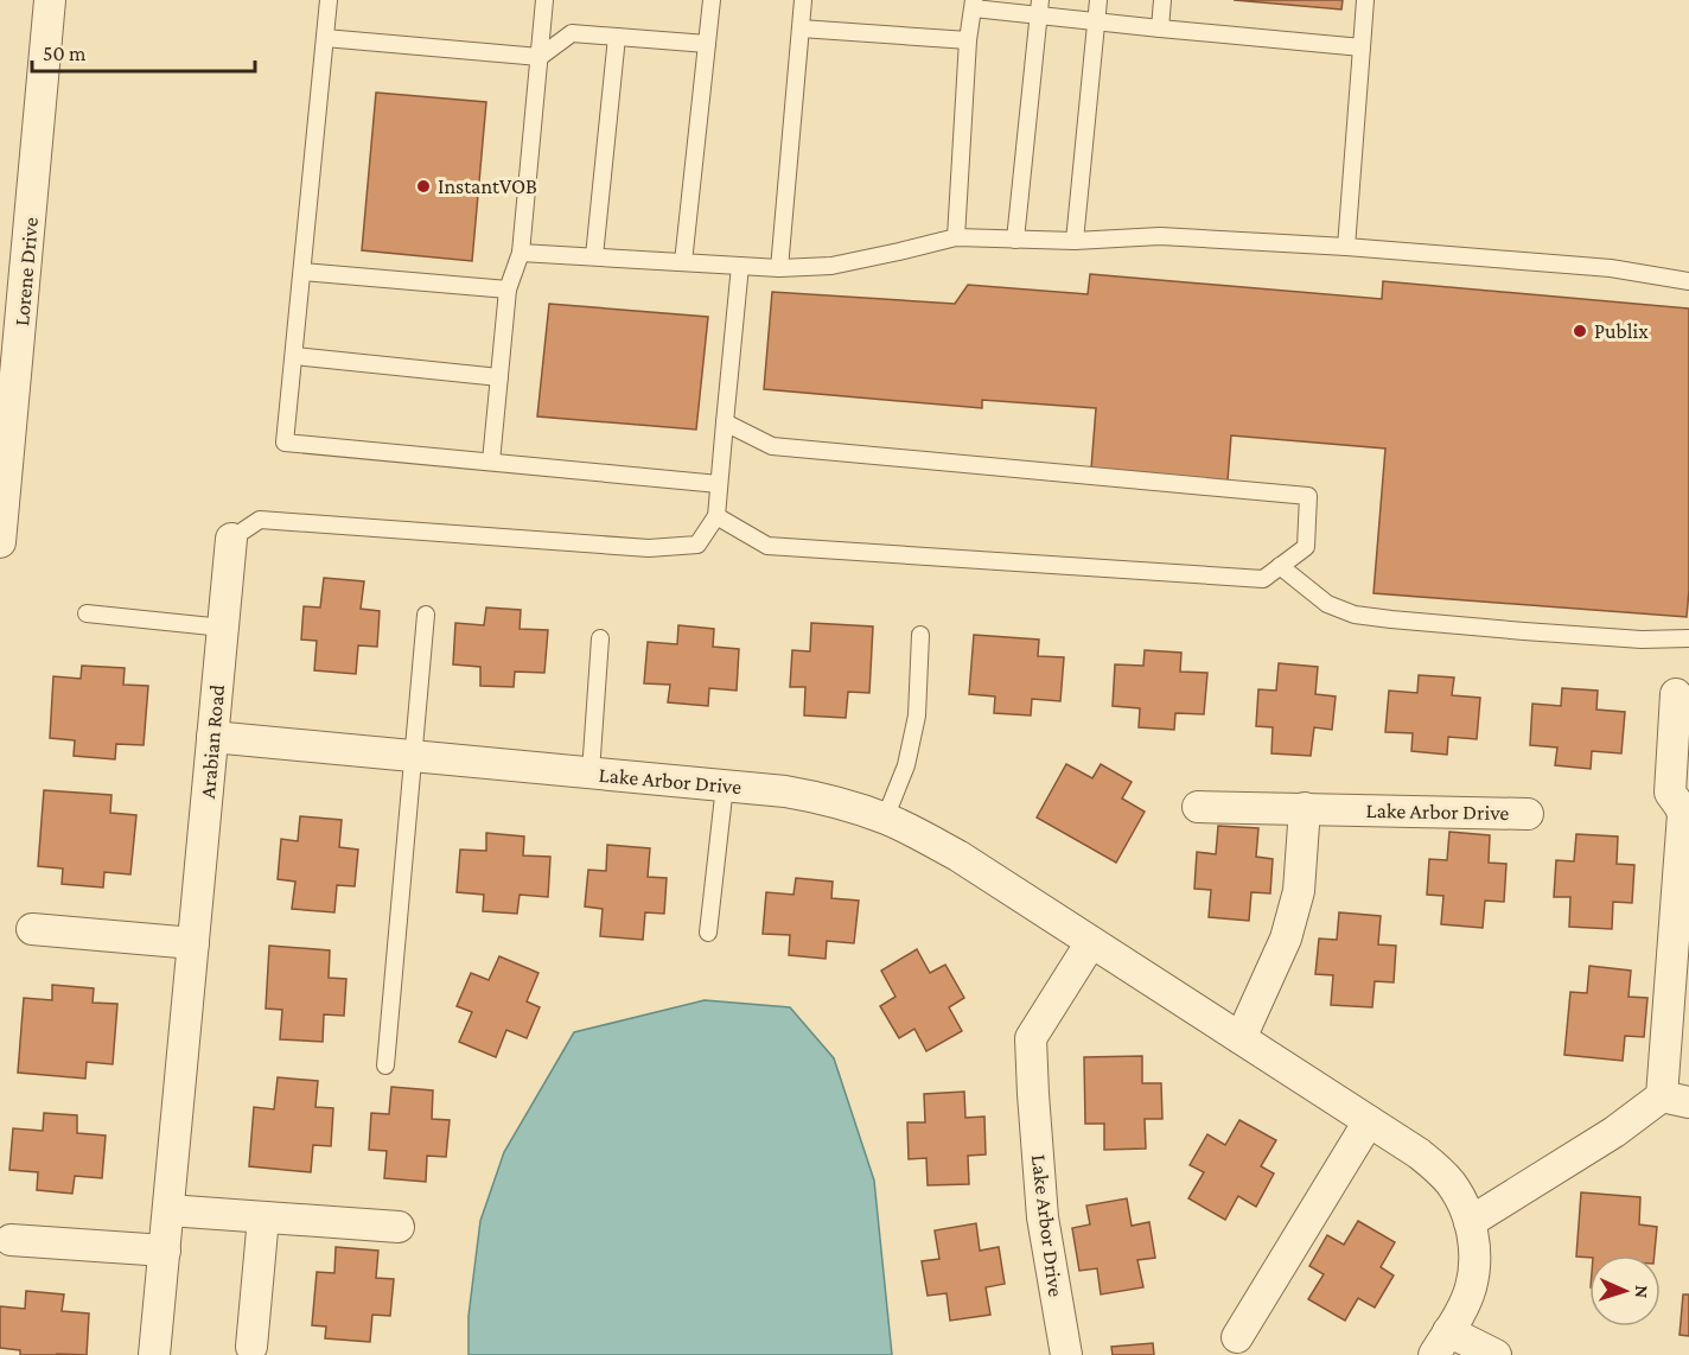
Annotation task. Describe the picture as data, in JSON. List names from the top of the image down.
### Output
{
  "streets": {
    "street": ["Lorene Drive", "Arabian Road", "Lake Arbor Drive"]
  },
  "crossings": [
    ["Arabian Road", "Lake Arbor Drive"]
  ],
  "places": ["InstantVOB", "Publix"],
  "scale_bar": "50 m",
  "north": "right"
}
